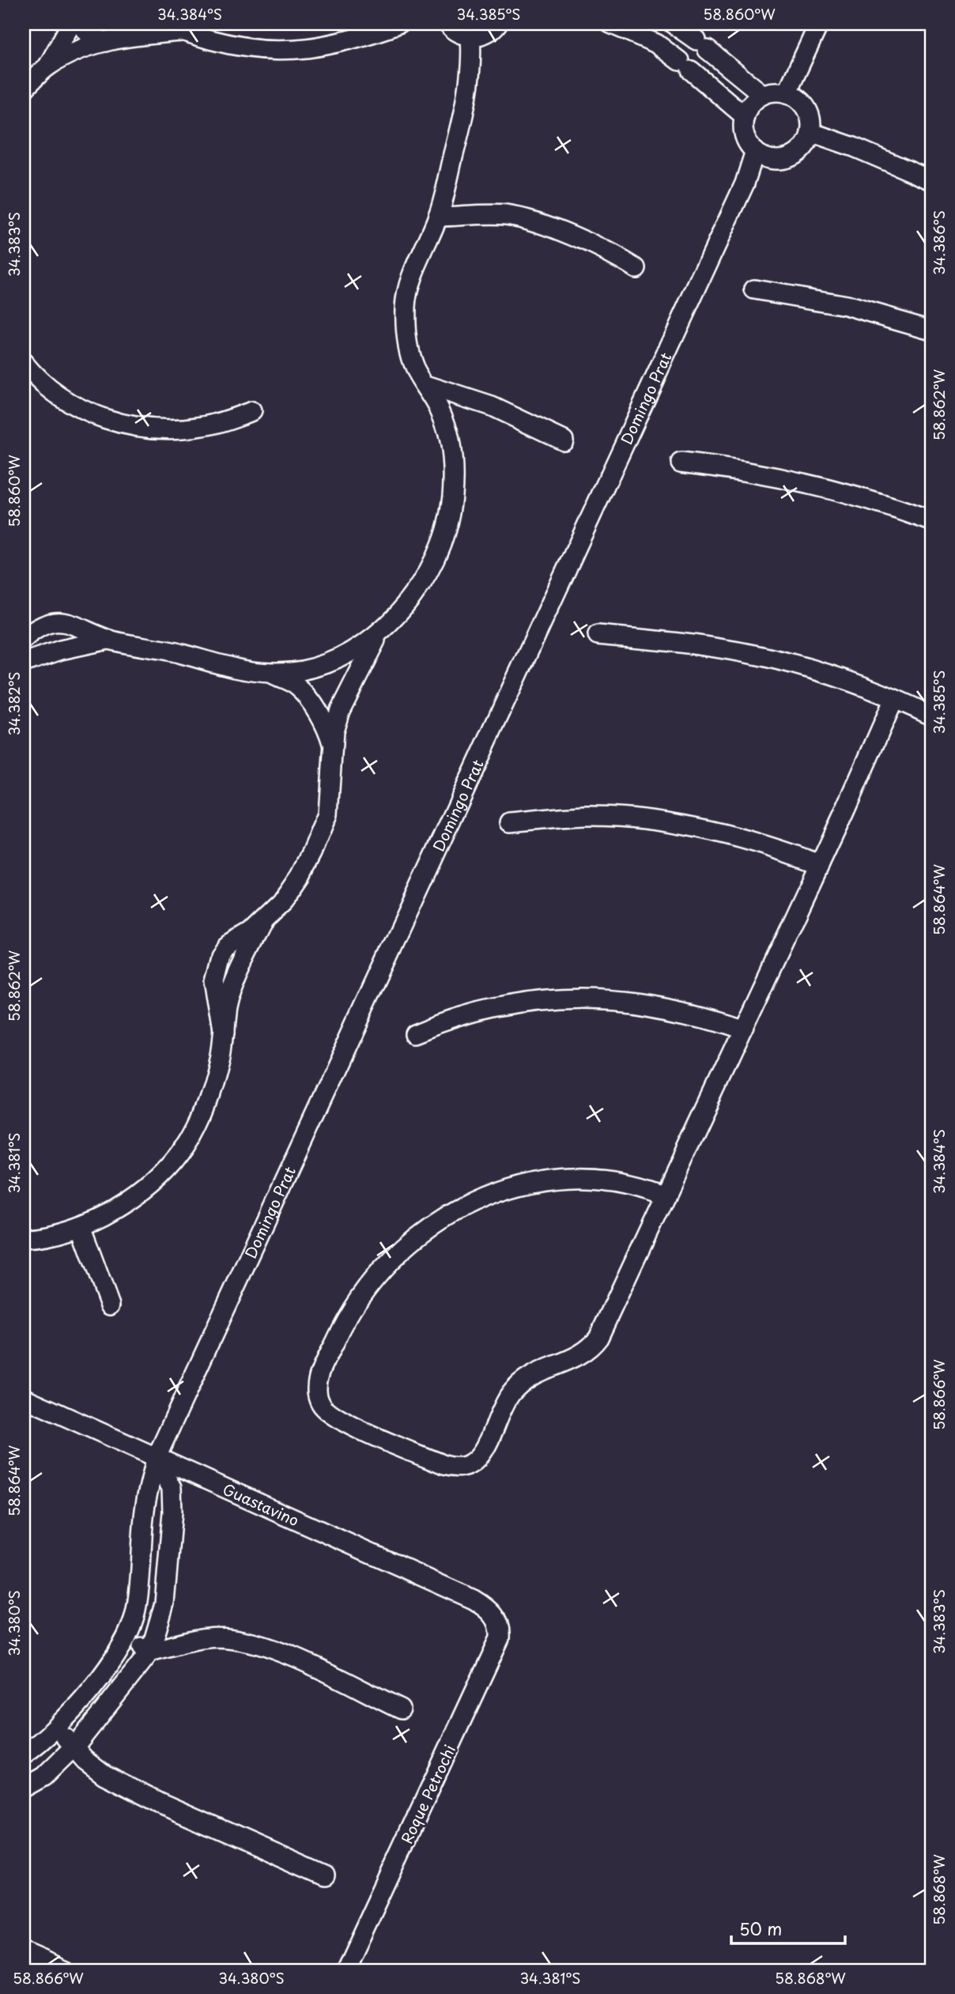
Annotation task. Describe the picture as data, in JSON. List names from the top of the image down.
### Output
{
  "streets": {
    "street": ["Domingo Prat", "Guastavino", "Roque Petrochi"]
  },
  "crossings": [
    ["Domingo Prat", "Guastavino"],
    ["Guastavino", "Roque Petrochi"]
  ],
  "scale_bar": "50 m",
  "coordinates": [
    "34.384°S",
    "34.385°S",
    "58.860°W",
    "34.386°S",
    "34.383°S",
    "58.862°W",
    "34.382°S",
    "58.864°W",
    "34.381°S",
    "58.866°W",
    "34.380°S",
    "58.868°W"
  ]
}
